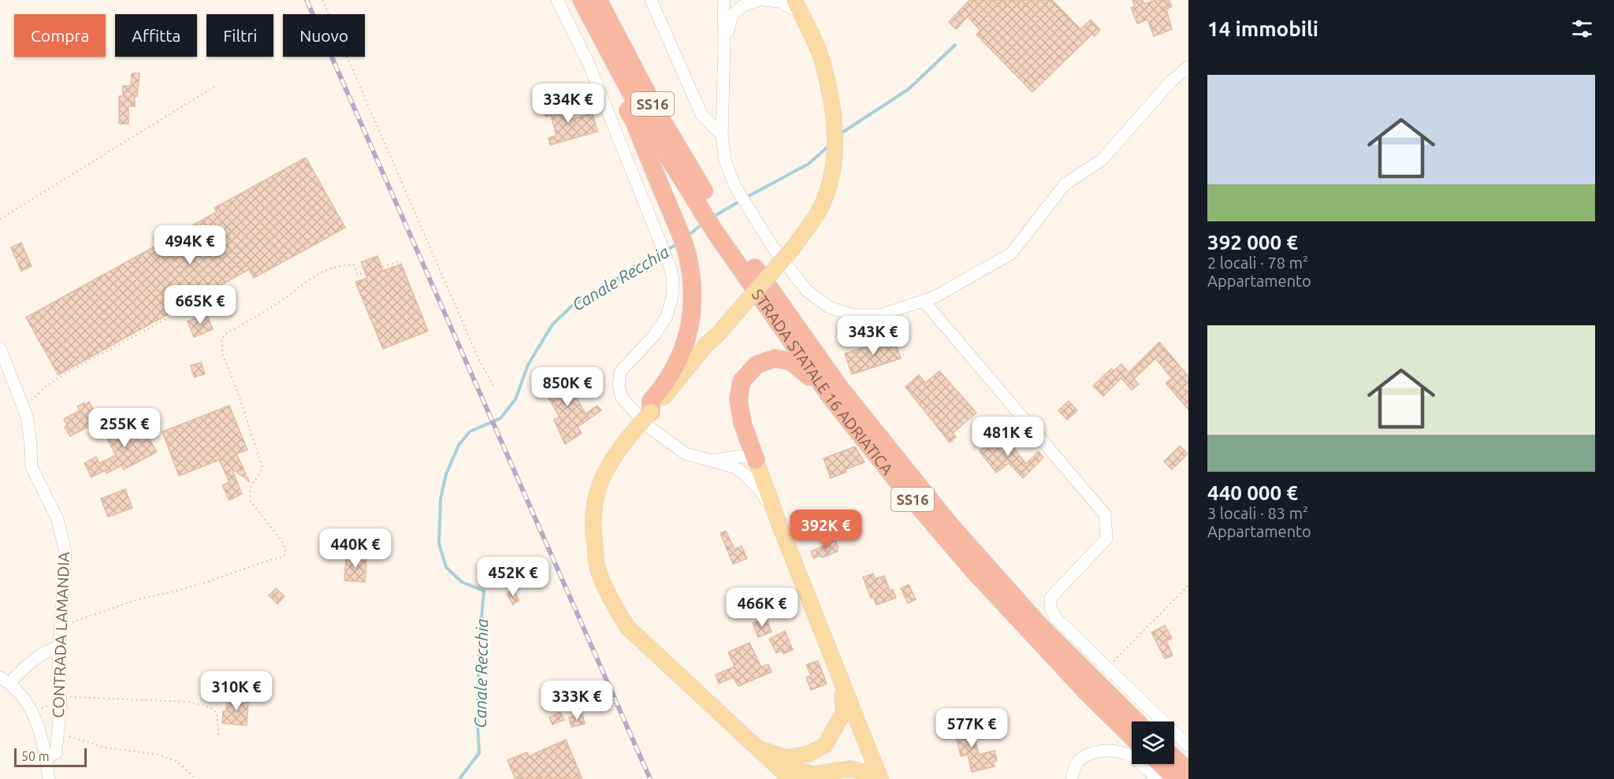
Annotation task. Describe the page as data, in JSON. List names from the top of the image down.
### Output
{
  "streets": {
    "highway": ["SS16", "STRADA STATALE 16 ADRIATICA"],
    "street": ["CONTRADA LAMANDIA"]
  },
  "water": ["Canale Recchia"],
  "scale_bar": "50 m",
  "page": {
    "heading": "14 immobili",
    "chip": [
      "Compra",
      "Affitta",
      "Filtri",
      "Nuovo"
    ],
    "list": [
      {
        "name": "392 000 €",
        "note": "2 locali · 78 m² · Appartamento"
      },
      {
        "name": "440 000 €",
        "note": "3 locali · 83 m² · Appartamento"
      }
    ],
    "price": [
      "334K €",
      "494K €",
      "665K €",
      "343K €",
      "850K €",
      "255K €",
      "481K €",
      "392K €",
      "440K €",
      "452K €",
      "466K €",
      "310K €",
      "333K €",
      "577K €"
    ],
    "scale": "50 m"
  }
}
